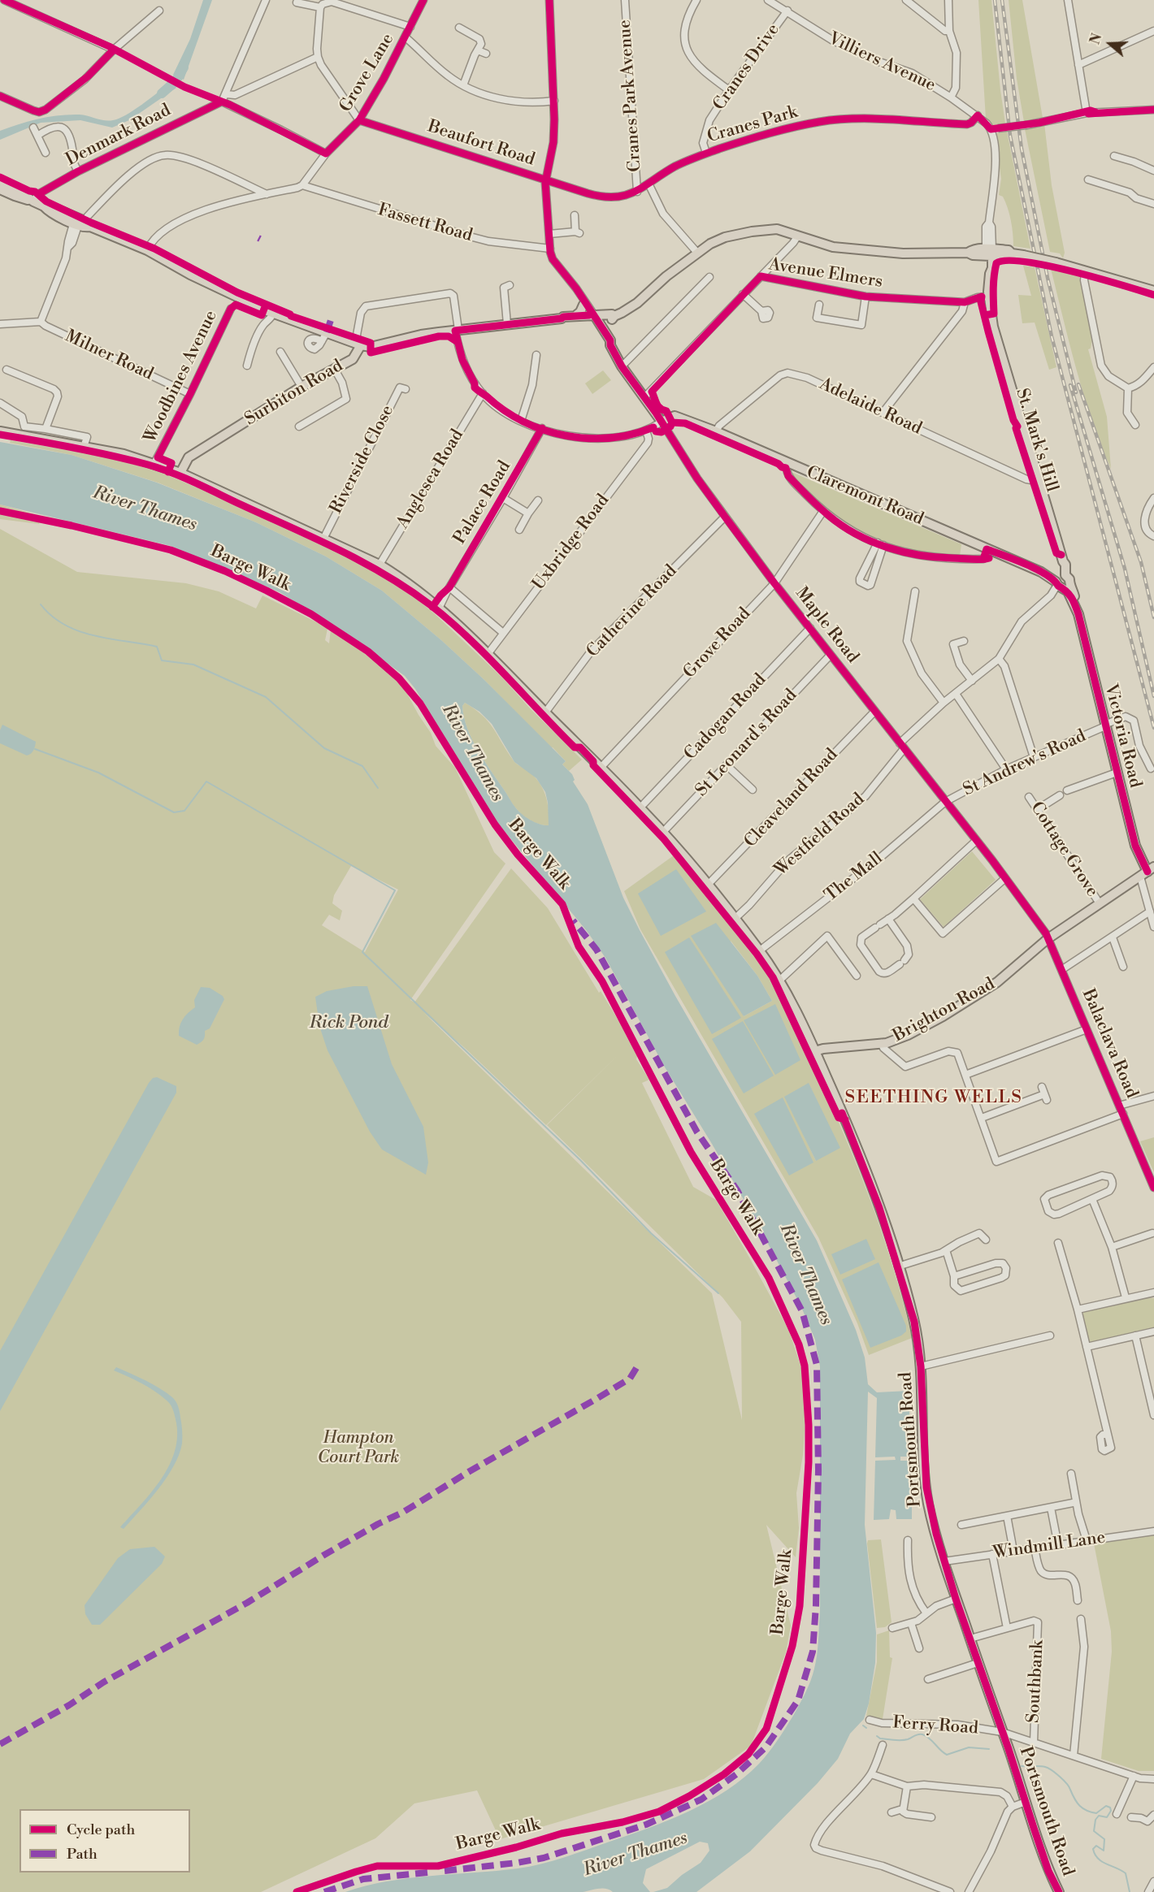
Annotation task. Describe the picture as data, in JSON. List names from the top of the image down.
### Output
{
  "streets": {
    "main road": [
      "Surbiton Road",
      "St. Mark's Hill",
      "Claremont Road",
      "Maple Road",
      "Victoria Road",
      "Brighton Road",
      "Portsmouth Road"
    ],
    "street": [
      "Villiers Avenue",
      "Cranes Drive",
      "Grove Lane",
      "Cranes Park Avenue",
      "Cranes Park",
      "Denmark Road",
      "Beaufort Road",
      "Fassett Road",
      "Avenue Elmers",
      "Milner Road",
      "Woodbines Avenue",
      "Adelaide Road",
      "Riverside Close",
      "Anglesea Road",
      "Palace Road",
      "Uxbridge Road",
      "Catherine Road",
      "Grove Road",
      "Cadogan Road",
      "St Leonard's Road",
      "St Andrew's Road",
      "Cleaveland Road",
      "Westfield Road",
      "Cottage Grove",
      "The Mall",
      "Balaclava Road",
      "Windmill Lane",
      "Southbank",
      "Ferry Road"
    ],
    "cycle path": ["Barge Walk"]
  },
  "crossings": [
    ["Villiers Avenue", "Cranes Drive"],
    ["Villiers Avenue", "Cranes Park"],
    ["Cranes Drive", "Cranes Park"],
    ["Grove Lane", "Beaufort Road"],
    ["Grove Lane", "Fassett Road"],
    ["Cranes Park Avenue", "Cranes Park"],
    ["Cranes Park", "Beaufort Road"],
    ["Beaufort Road", "Fassett Road"],
    ["Beaufort Road", "Maple Road"],
    ["Avenue Elmers", "St. Mark's Hill"],
    ["Avenue Elmers", "Maple Road"],
    ["Milner Road", "Woodbines Avenue"],
    ["Woodbines Avenue", "Portsmouth Road"],
    ["Surbiton Road", "Portsmouth Road"],
    ["Adelaide Road", "St. Mark's Hill"],
    ["Adelaide Road", "Claremont Road"],
    ["St. Mark's Hill", "Claremont Road"],
    ["St. Mark's Hill", "Victoria Road"],
    ["St. Mark's Hill", "Westfield Road"],
    ["Riverside Close", "Portsmouth Road"],
    ["Anglesea Road", "Portsmouth Road"],
    ["Claremont Road", "Maple Road"],
    ["Claremont Road", "Victoria Road"],
    ["Claremont Road", "Westfield Road"],
    ["Palace Road", "Portsmouth Road"],
    ["Uxbridge Road", "Portsmouth Road"],
    ["Catherine Road", "Maple Road"],
    ["Catherine Road", "Portsmouth Road"],
    ["Maple Road", "Grove Road"],
    ["Maple Road", "Cadogan Road"],
    ["Maple Road", "St Leonard's Road"],
    ["Maple Road", "St Andrew's Road"],
    ["Maple Road", "Cleaveland Road"],
    ["Maple Road", "Westfield Road"],
    ["Maple Road", "The Mall"],
    ["Maple Road", "Brighton Road"],
    ["Maple Road", "Balaclava Road"],
    ["Grove Road", "Portsmouth Road"],
    ["Cadogan Road", "Portsmouth Road"],
    ["Victoria Road", "St Andrew's Road"],
    ["Victoria Road", "Westfield Road"],
    ["Victoria Road", "Brighton Road"],
    ["St Leonard's Road", "Portsmouth Road"],
    ["St Andrew's Road", "The Mall"],
    ["Cleaveland Road", "Portsmouth Road"],
    ["Westfield Road", "Portsmouth Road"],
    ["Cottage Grove", "Brighton Road"],
    ["The Mall", "Portsmouth Road"],
    ["Brighton Road", "Balaclava Road"],
    ["Brighton Road", "Portsmouth Road"],
    ["Portsmouth Road", "Windmill Lane"],
    ["Portsmouth Road", "Ferry Road"],
    ["Southbank", "Ferry Road"]
  ],
  "districts": ["SEETHING WELLS"],
  "water": ["River Thames", "Rick Pond"],
  "parks": ["Hampton Court Park"],
  "legend": ["Cycle path", "Path"],
  "north": "left"
}
